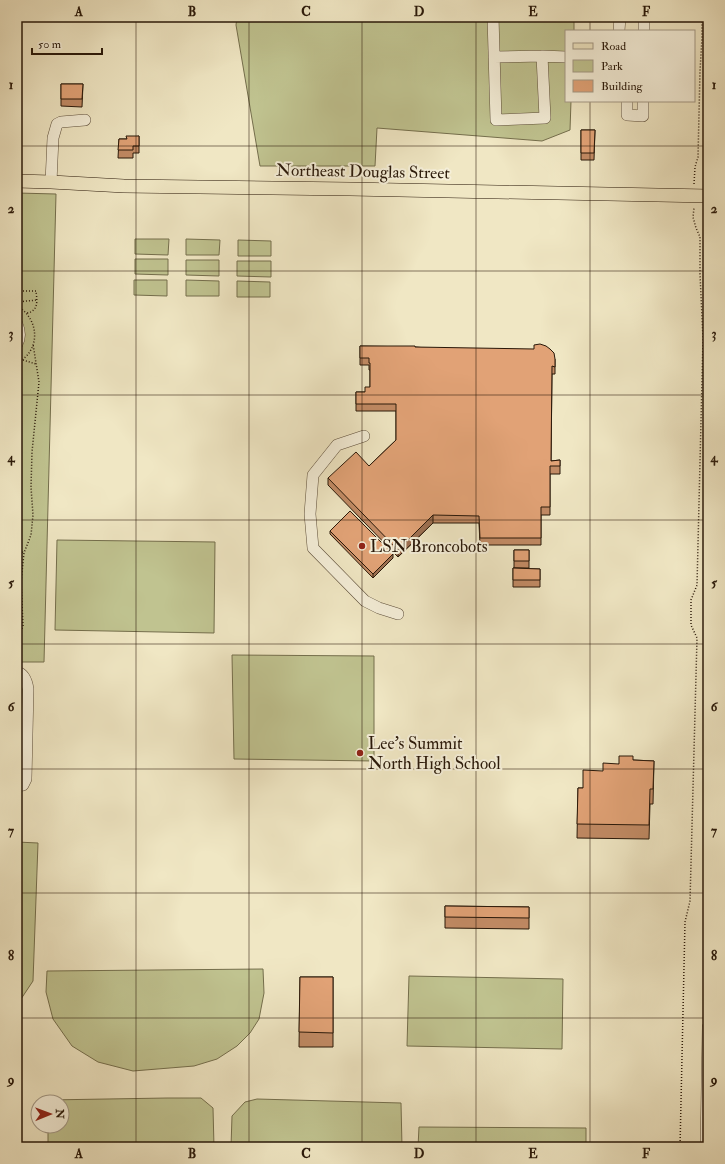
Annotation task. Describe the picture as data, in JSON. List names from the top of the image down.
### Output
{
  "streets": {
    "main road": ["Northeast Douglas Street"]
  },
  "places": ["LSN Broncobots", "Lee's Summit North High School"],
  "legend": ["Road", "Park", "Building"],
  "scale_bar": "50 m",
  "north": "right",
  "grid": {
    "columns": [
      "A",
      "B",
      "C",
      "D",
      "E",
      "F"
    ],
    "rows": [
      "1",
      "2",
      "3",
      "4",
      "5",
      "6",
      "7",
      "8",
      "9"
    ]
  }
}
